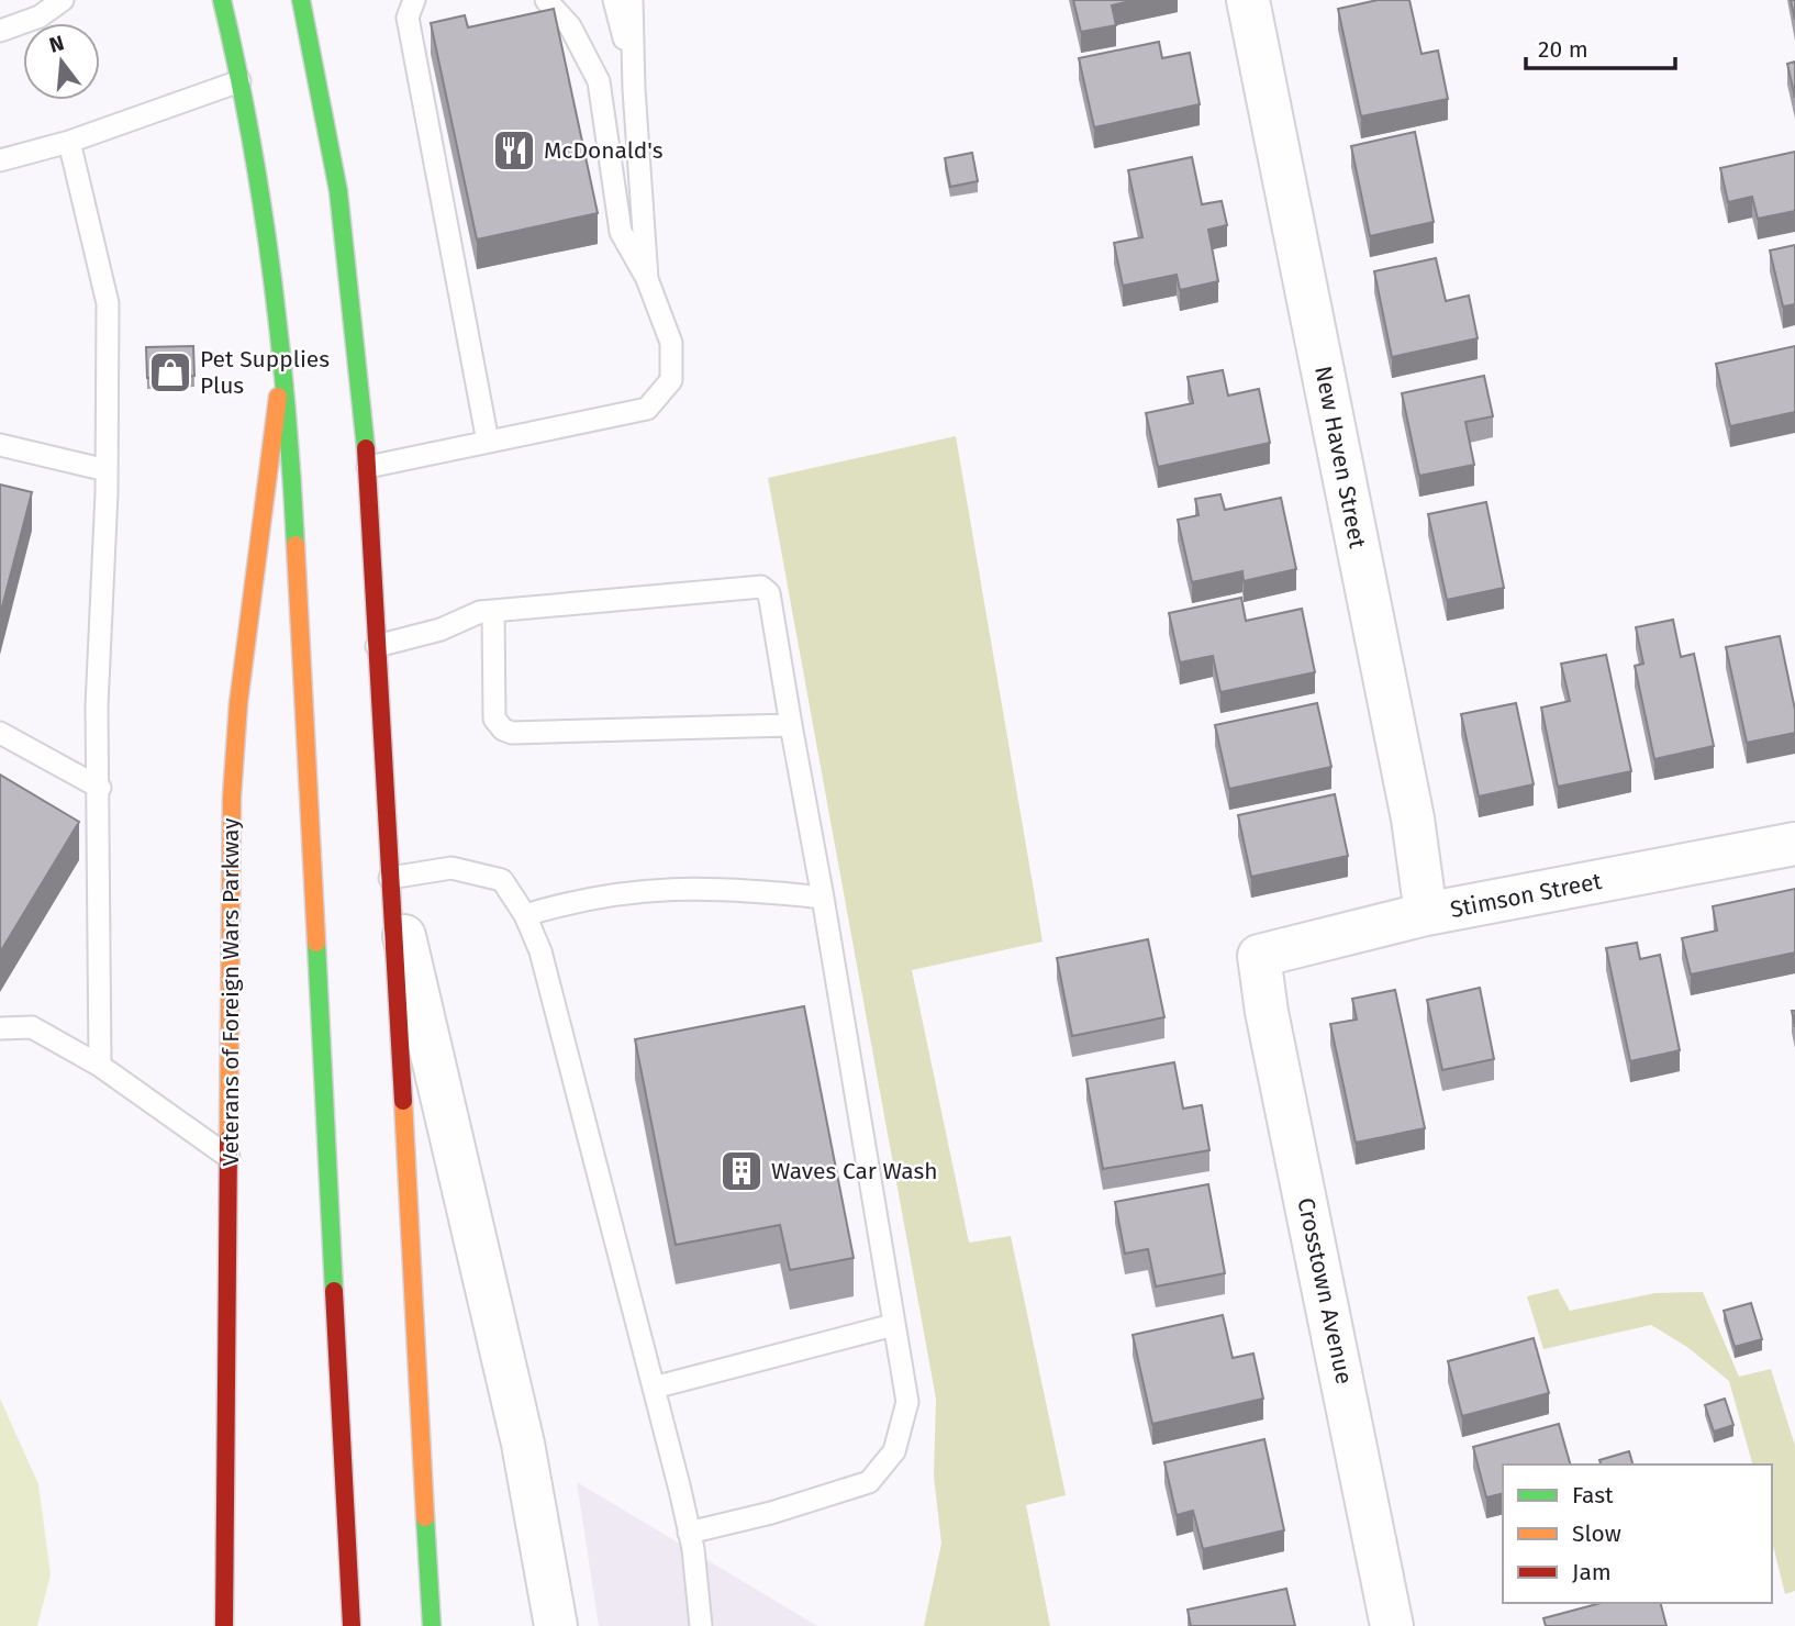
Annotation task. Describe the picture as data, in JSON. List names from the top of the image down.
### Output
{
  "streets": {
    "main road": ["Veterans of Foreign Wars Parkway"],
    "street": ["New Haven Street", "Stimson Street", "Crosstown Avenue"]
  },
  "crossings": [
    ["New Haven Street", "Stimson Street"],
    ["Stimson Street", "Crosstown Avenue"]
  ],
  "places": {
    "restaurant": ["McDonald's"],
    "shop": ["Pet Supplies Plus"],
    "building": ["Waves Car Wash"]
  },
  "legend": ["Fast", "Slow", "Jam"],
  "scale_bar": "20 m",
  "north": "top"
}
